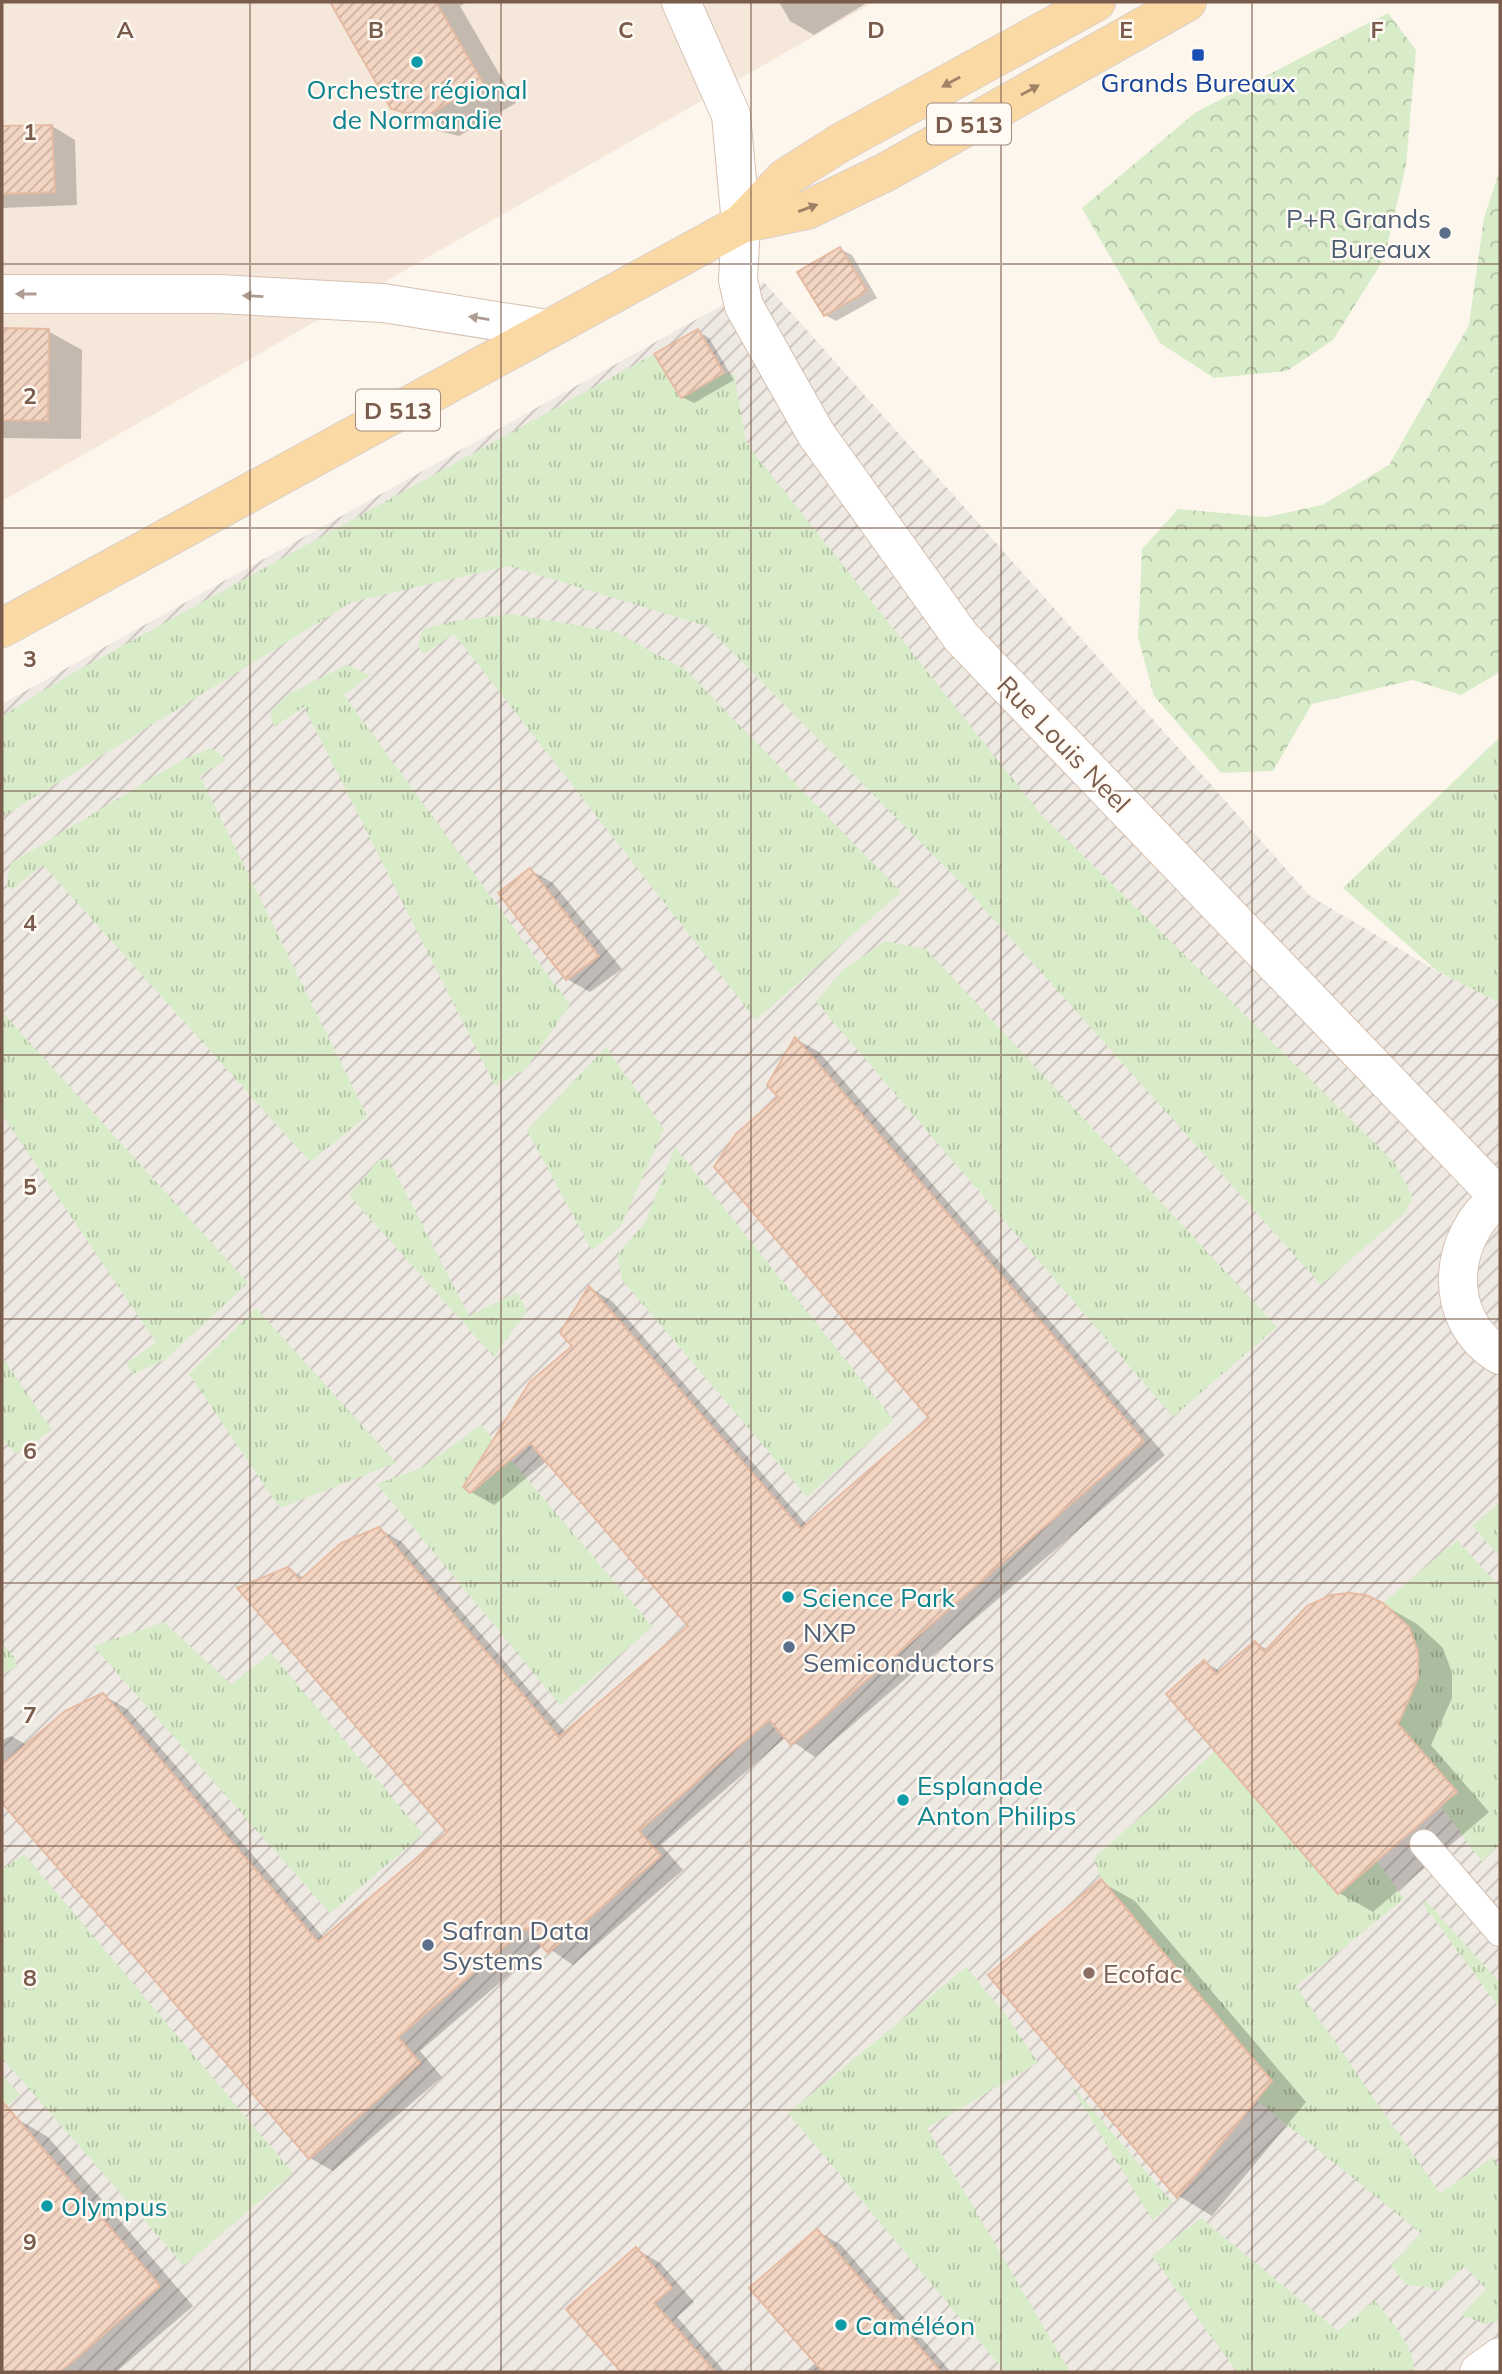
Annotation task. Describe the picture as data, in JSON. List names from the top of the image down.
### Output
{
  "streets": {
    "main road": ["D 513"],
    "street": ["Rue Louis Neel"]
  },
  "crossings": [
    ["D 513", "Rue Louis Neel"]
  ],
  "places": {
    "transit": ["Grands Bureaux"],
    "other": [
      "Orchestre régional de Normandie",
      "P+R Grands Bureaux",
      "Science Park",
      "NXP Semiconductors",
      "Esplanade Anton Philips",
      "Safran Data Systems",
      "Ecofac",
      "Olympus",
      "Caméléon"
    ]
  },
  "grid": {
    "columns": [
      "A",
      "B",
      "C",
      "D",
      "E",
      "F"
    ],
    "rows": [
      "1",
      "2",
      "3",
      "4",
      "5",
      "6",
      "7",
      "8",
      "9"
    ]
  }
}
